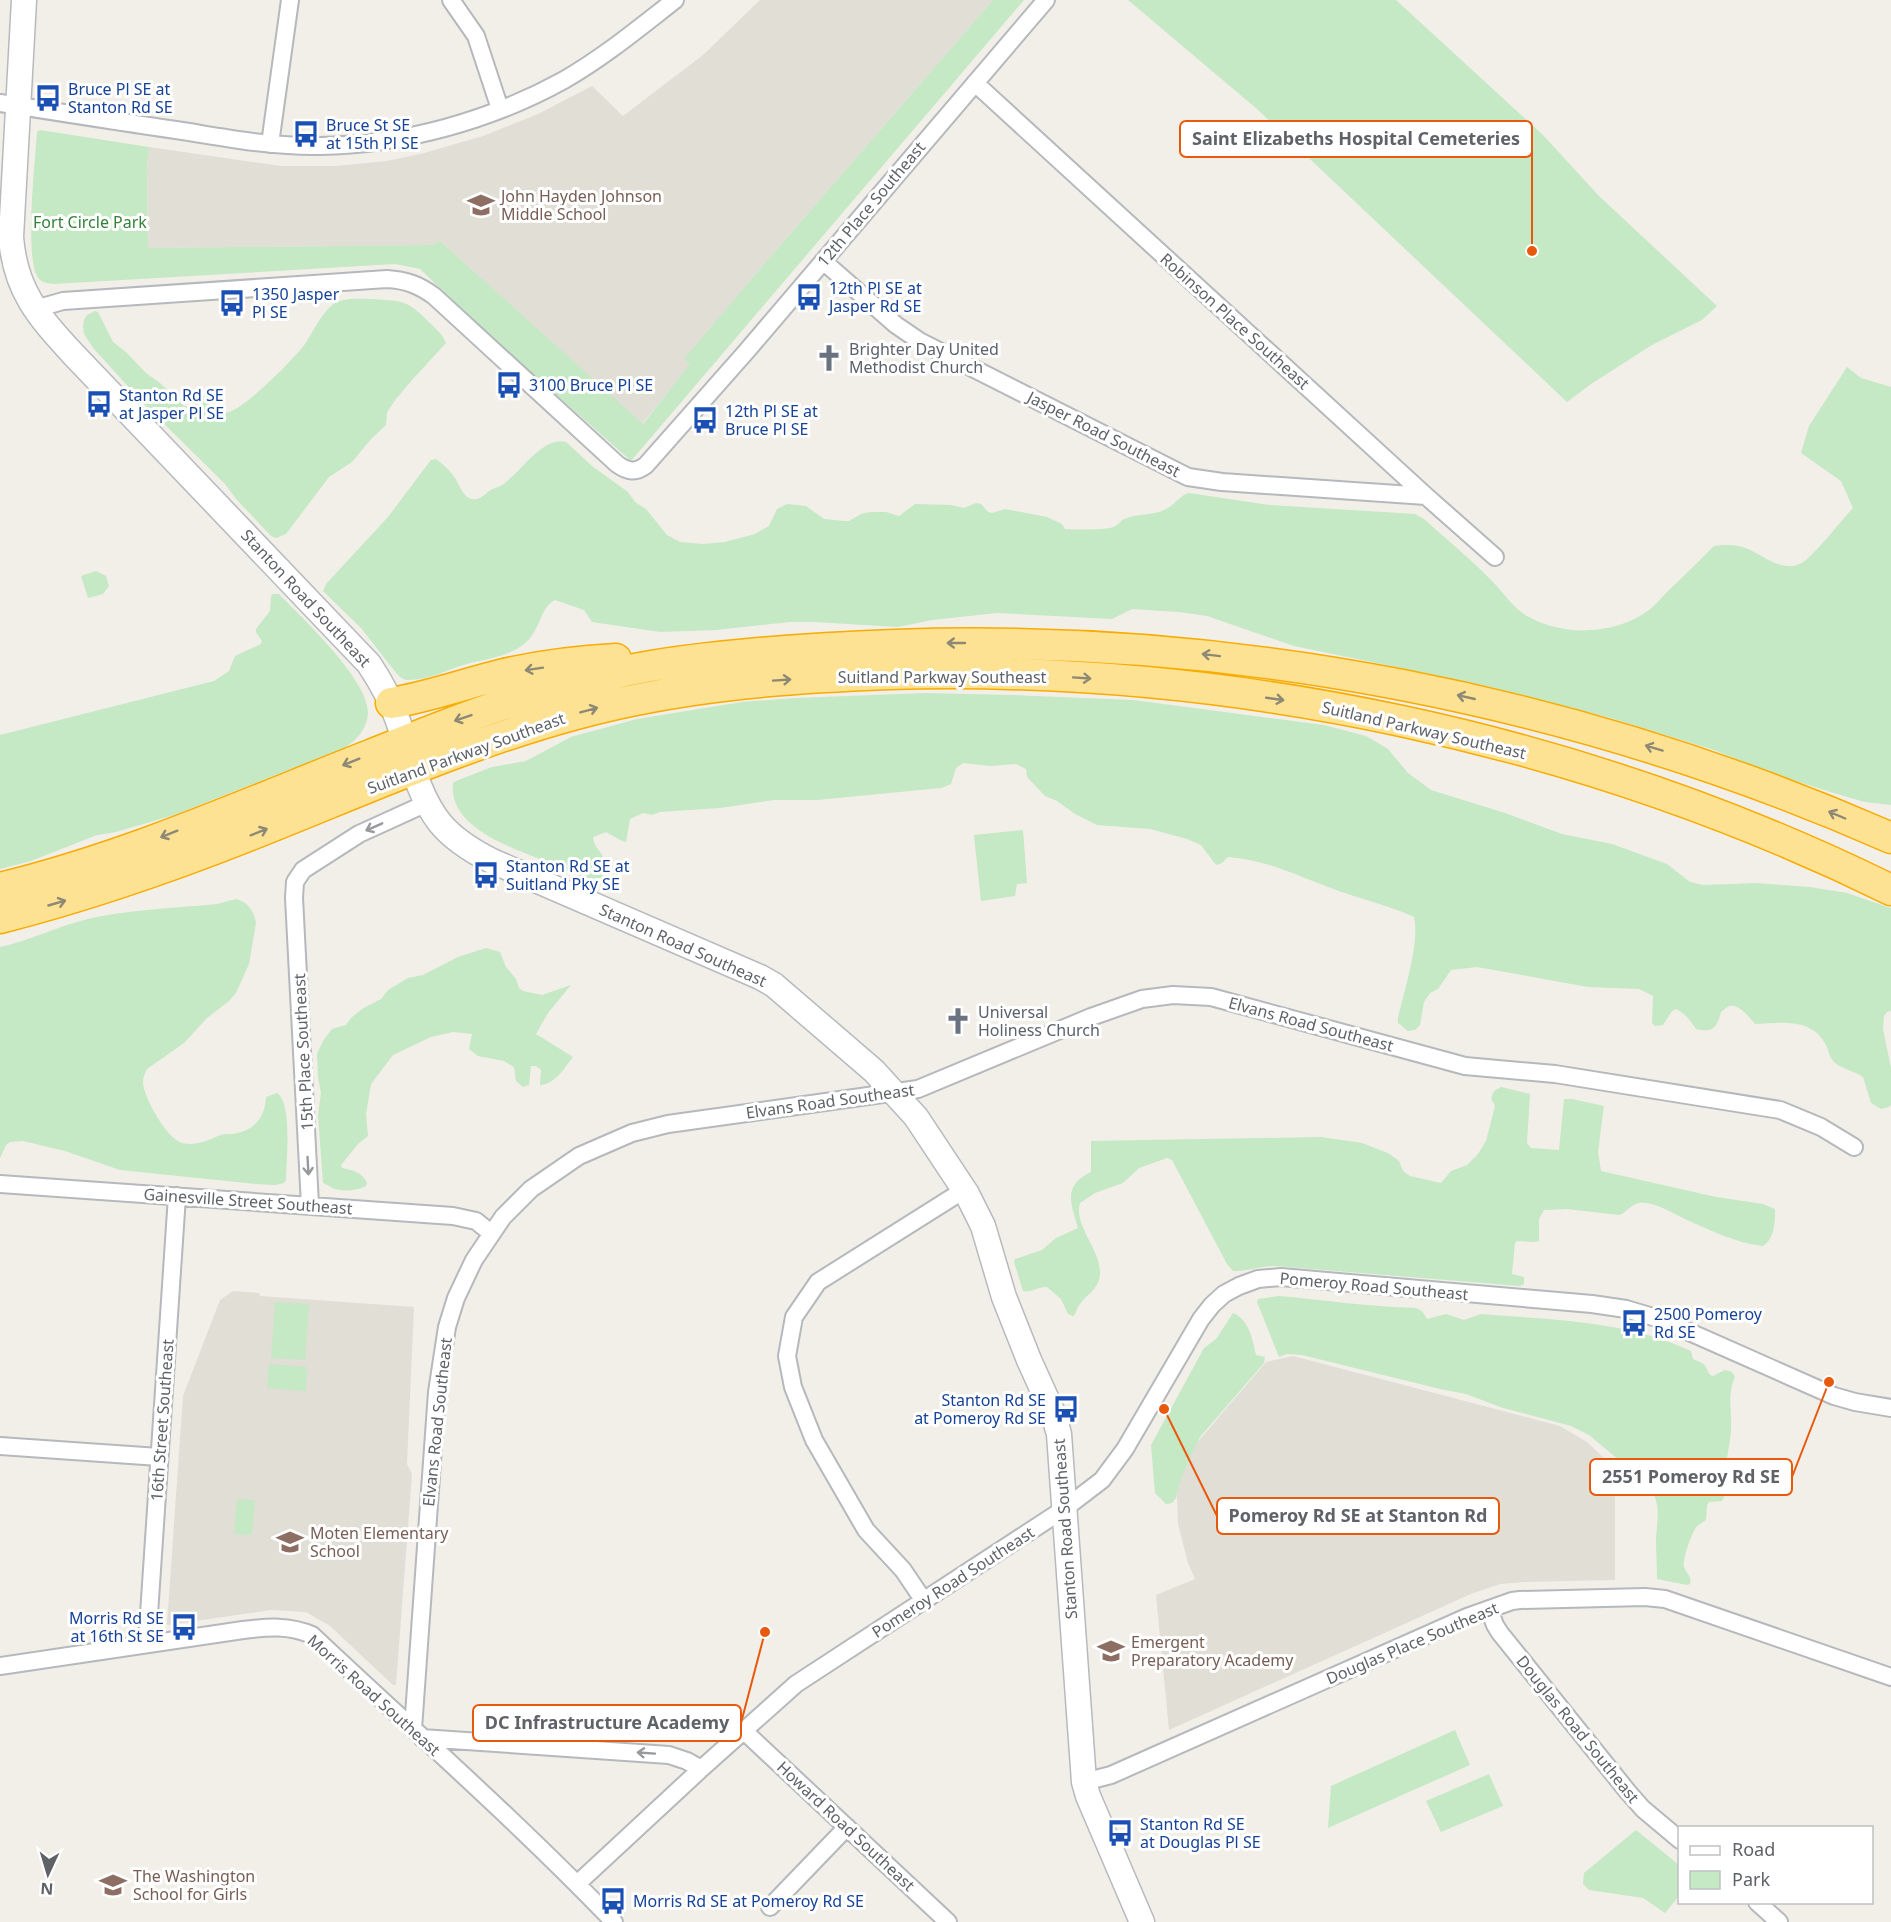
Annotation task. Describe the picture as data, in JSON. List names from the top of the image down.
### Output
{
  "streets": {
    "highway": ["Suitland Parkway Southeast"],
    "street": [
      "12th Place Southeast",
      "Robinson Place Southeast",
      "Jasper Road Southeast",
      "Stanton Road Southeast",
      "Elvans Road Southeast",
      "15th Place Southeast",
      "Gainesville Street Southeast",
      "Pomeroy Road Southeast",
      "16th Street Southeast",
      "Douglas Place Southeast",
      "Morris Road Southeast",
      "Douglas Road Southeast",
      "Howard Road Southeast"
    ]
  },
  "crossings": [
    ["12th Place Southeast", "Robinson Place Southeast"],
    ["12th Place Southeast", "Jasper Road Southeast"],
    ["12th Place Southeast", "Stanton Road Southeast"],
    ["Robinson Place Southeast", "Jasper Road Southeast"],
    ["Stanton Road Southeast", "Suitland Parkway Southeast"],
    ["Stanton Road Southeast", "Elvans Road Southeast"],
    ["Stanton Road Southeast", "15th Place Southeast"],
    ["Stanton Road Southeast", "Pomeroy Road Southeast"],
    ["Stanton Road Southeast", "Douglas Place Southeast"],
    ["Elvans Road Southeast", "Gainesville Street Southeast"],
    ["Elvans Road Southeast", "Morris Road Southeast"],
    ["15th Place Southeast", "Gainesville Street Southeast"],
    ["Gainesville Street Southeast", "16th Street Southeast"],
    ["Pomeroy Road Southeast", "Morris Road Southeast"],
    ["Pomeroy Road Southeast", "Howard Road Southeast"],
    ["16th Street Southeast", "Morris Road Southeast"],
    ["Douglas Place Southeast", "Douglas Road Southeast"]
  ],
  "one_way": ["15th Place Southeast"],
  "parks": ["Fort Circle Park"],
  "places": {
    "bus stop": [
      "Bruce Pl SE at Stanton Rd SE",
      "Bruce St SE at 15th Pl SE",
      "12th Pl SE at Jasper Rd SE",
      "1350 Jasper Pl SE",
      "3100 Bruce Pl SE",
      "Stanton Rd SE at Jasper Pl SE",
      "12th Pl SE at Bruce Pl SE",
      "Stanton Rd SE at Suitland Pky SE",
      "2500 Pomeroy Rd SE",
      "Stanton Rd SE at Pomeroy Rd SE",
      "Morris Rd SE at 16th St SE",
      "Stanton Rd SE at Douglas Pl SE",
      "Morris Rd SE at Pomeroy Rd SE"
    ],
    "school or university": [
      "John Hayden Johnson Middle School",
      "Moten Elementary School",
      "Emergent Preparatory Academy",
      "The Washington School for Girls"
    ],
    "other": [
      "Saint Elizabeths Hospital Cemeteries",
      "2551 Pomeroy Rd SE",
      "Pomeroy Rd SE at Stanton Rd",
      "DC Infrastructure Academy"
    ],
    "church": ["Brighter Day United Methodist Church", "Universal Holiness Church"]
  },
  "legend": ["Road", "Park"],
  "north": "bottom"
}
